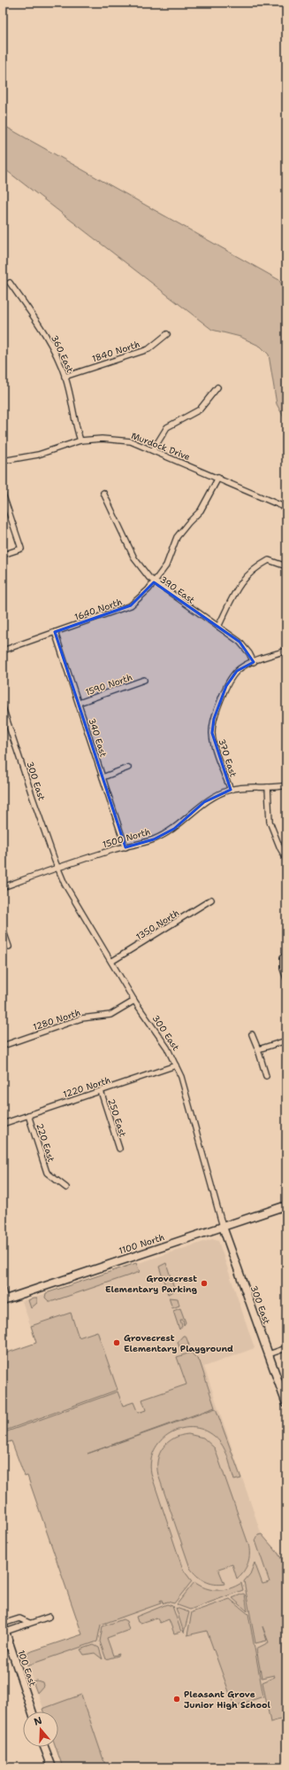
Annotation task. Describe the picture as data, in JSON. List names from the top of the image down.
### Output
{
  "streets": {
    "street": [
      "1840 North",
      "360 East",
      "Murdock Drive",
      "390 East",
      "1640 North",
      "1590 North",
      "340 East",
      "370 East",
      "300 East",
      "1500 North",
      "1350 North",
      "1280 North",
      "1220 North",
      "250 East",
      "220 East",
      "1100 North",
      "100 East"
    ]
  },
  "crossings": [
    ["1840 North", "360 East"],
    ["360 East", "Murdock Drive"],
    ["Murdock Drive", "1640 North"],
    ["390 East", "1640 North"],
    ["390 East", "370 East"],
    ["1640 North", "340 East"],
    ["1590 North", "340 East"],
    ["340 East", "1500 North"],
    ["370 East", "1500 North"],
    ["300 East", "1500 North"],
    ["300 East", "1350 North"],
    ["300 East", "1280 North"],
    ["300 East", "1220 North"],
    ["300 East", "1100 North"],
    ["1220 North", "250 East"],
    ["1220 North", "220 East"]
  ],
  "places": ["Grovecrest Elementary Parking", "Grovecrest Elementary Playground", "Pleasant Grove Junior High School"],
  "north": "top"
}
